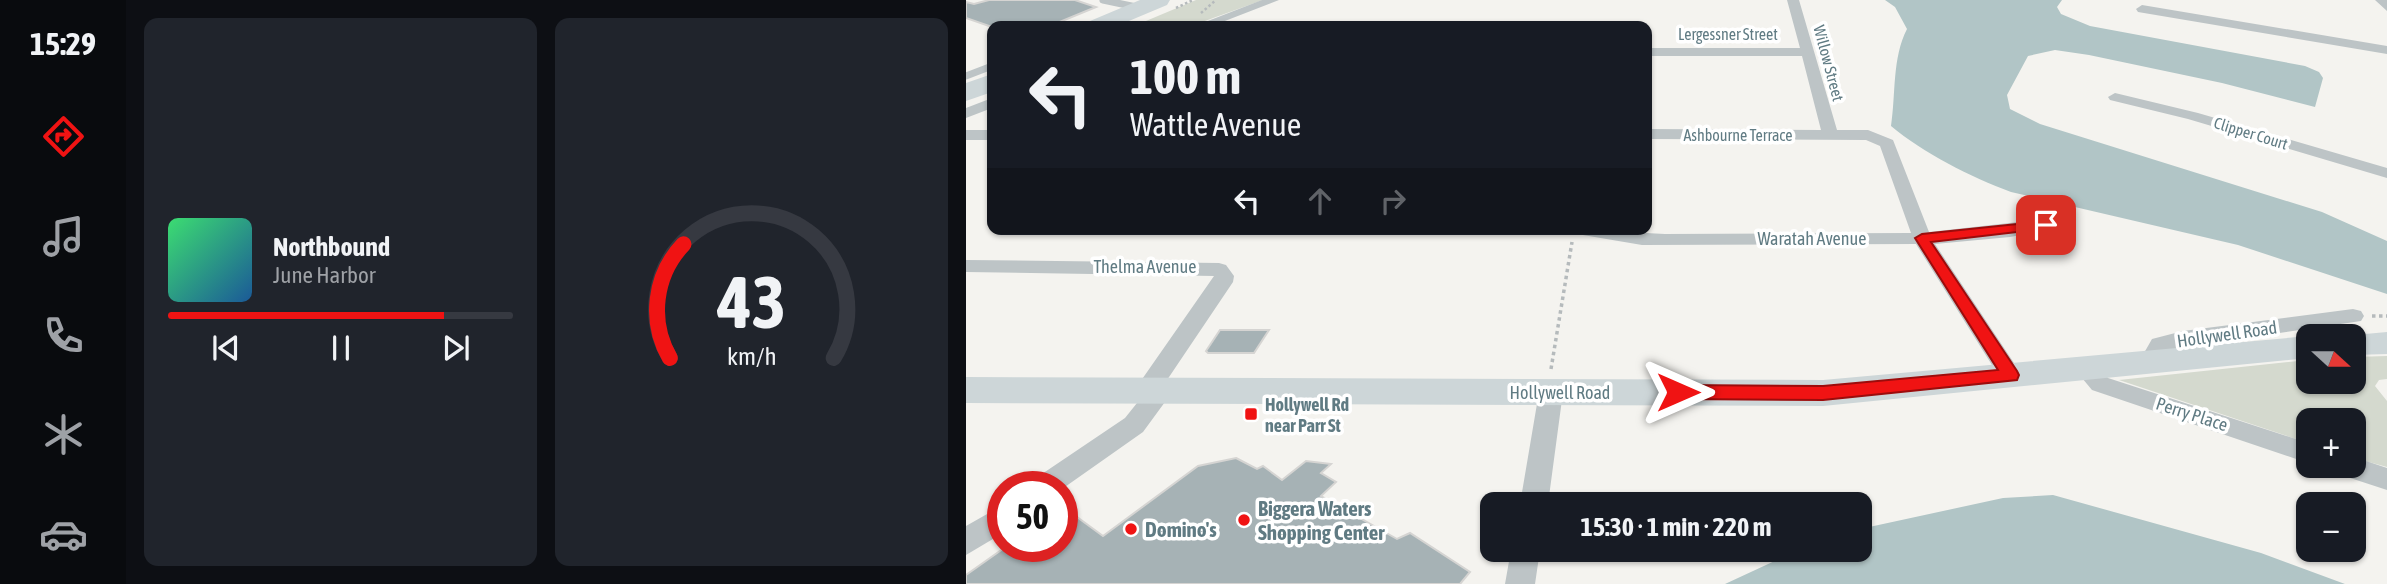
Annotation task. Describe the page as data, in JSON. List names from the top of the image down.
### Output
{
  "streets": {
    "main road": ["Hollywell Road"],
    "street": [
      "Lergessner Street",
      "Willow Street",
      "Clipper Court",
      "Ashbourne Terrace",
      "Waratah Avenue",
      "Thelma Avenue",
      "Perry Place"
    ]
  },
  "crossings": [
    ["Lergessner Street", "Willow Street"],
    ["Willow Street", "Ashbourne Terrace"],
    ["Ashbourne Terrace", "Waratah Avenue"],
    ["Ashbourne Terrace", "Hollywell Road"],
    ["Thelma Avenue", "Hollywell Road"],
    ["Hollywell Road", "Perry Place"]
  ],
  "places": {
    "transit": ["Hollywell Rd near Parr St"],
    "other": ["Biggera Waters Shopping Center", "Domino's"]
  },
  "north": "right",
  "page": {
    "tabs": "15:29",
    "turn": ["100 m", "Wattle Avenue"],
    "song": ["Northbound", "June Harbor"],
    "map_buttons": ["+", "−"],
    "limit": "50",
    "trip": "15:30 · 1 min · 220 m",
    "gauge": ["43", "km/h"]
  }
}
